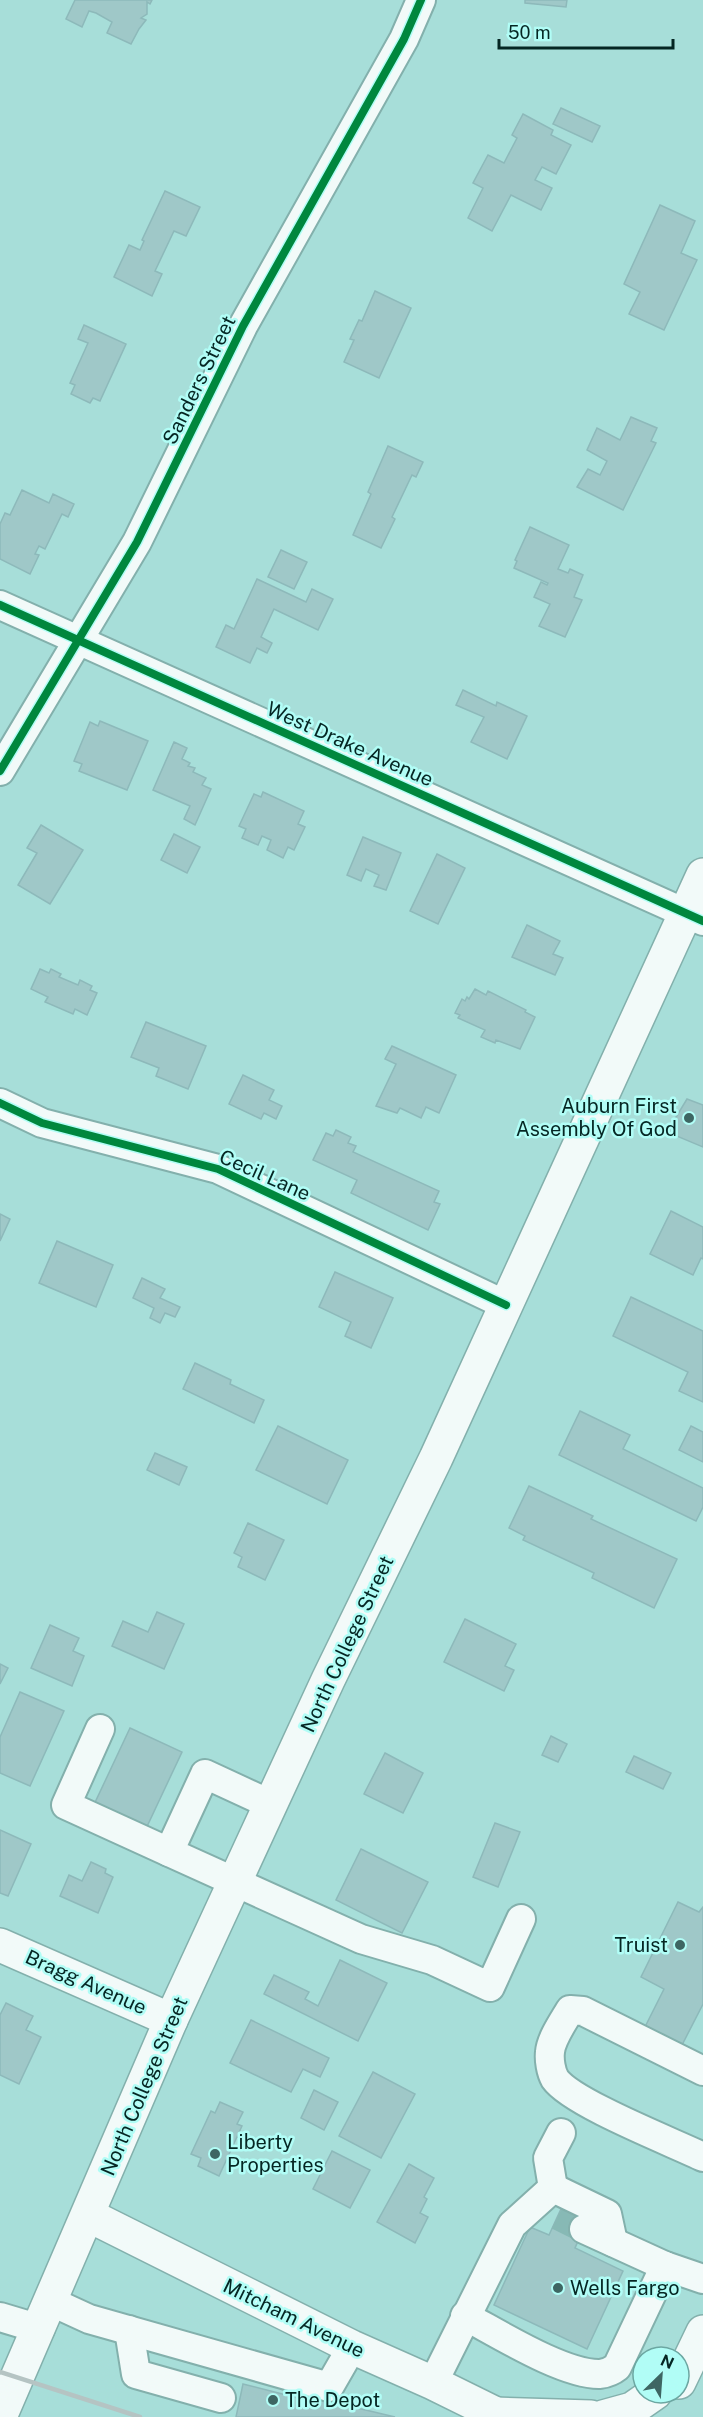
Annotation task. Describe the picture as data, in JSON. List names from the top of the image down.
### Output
{
  "streets": {
    "main road": ["North College Street", "Bragg Avenue", "Mitcham Avenue"],
    "street": ["Sanders Street", "West Drake Avenue", "Cecil Lane"]
  },
  "crossings": [
    ["Sanders Street", "West Drake Avenue"],
    ["West Drake Avenue", "North College Street"],
    ["Cecil Lane", "North College Street"],
    ["North College Street", "Bragg Avenue"],
    ["North College Street", "Mitcham Avenue"]
  ],
  "places": [
    "Auburn First Assembly Of God",
    "Truist",
    "Liberty Properties",
    "Wells Fargo",
    "The Depot"
  ],
  "scale_bar": "50 m",
  "north": "top right"
}
